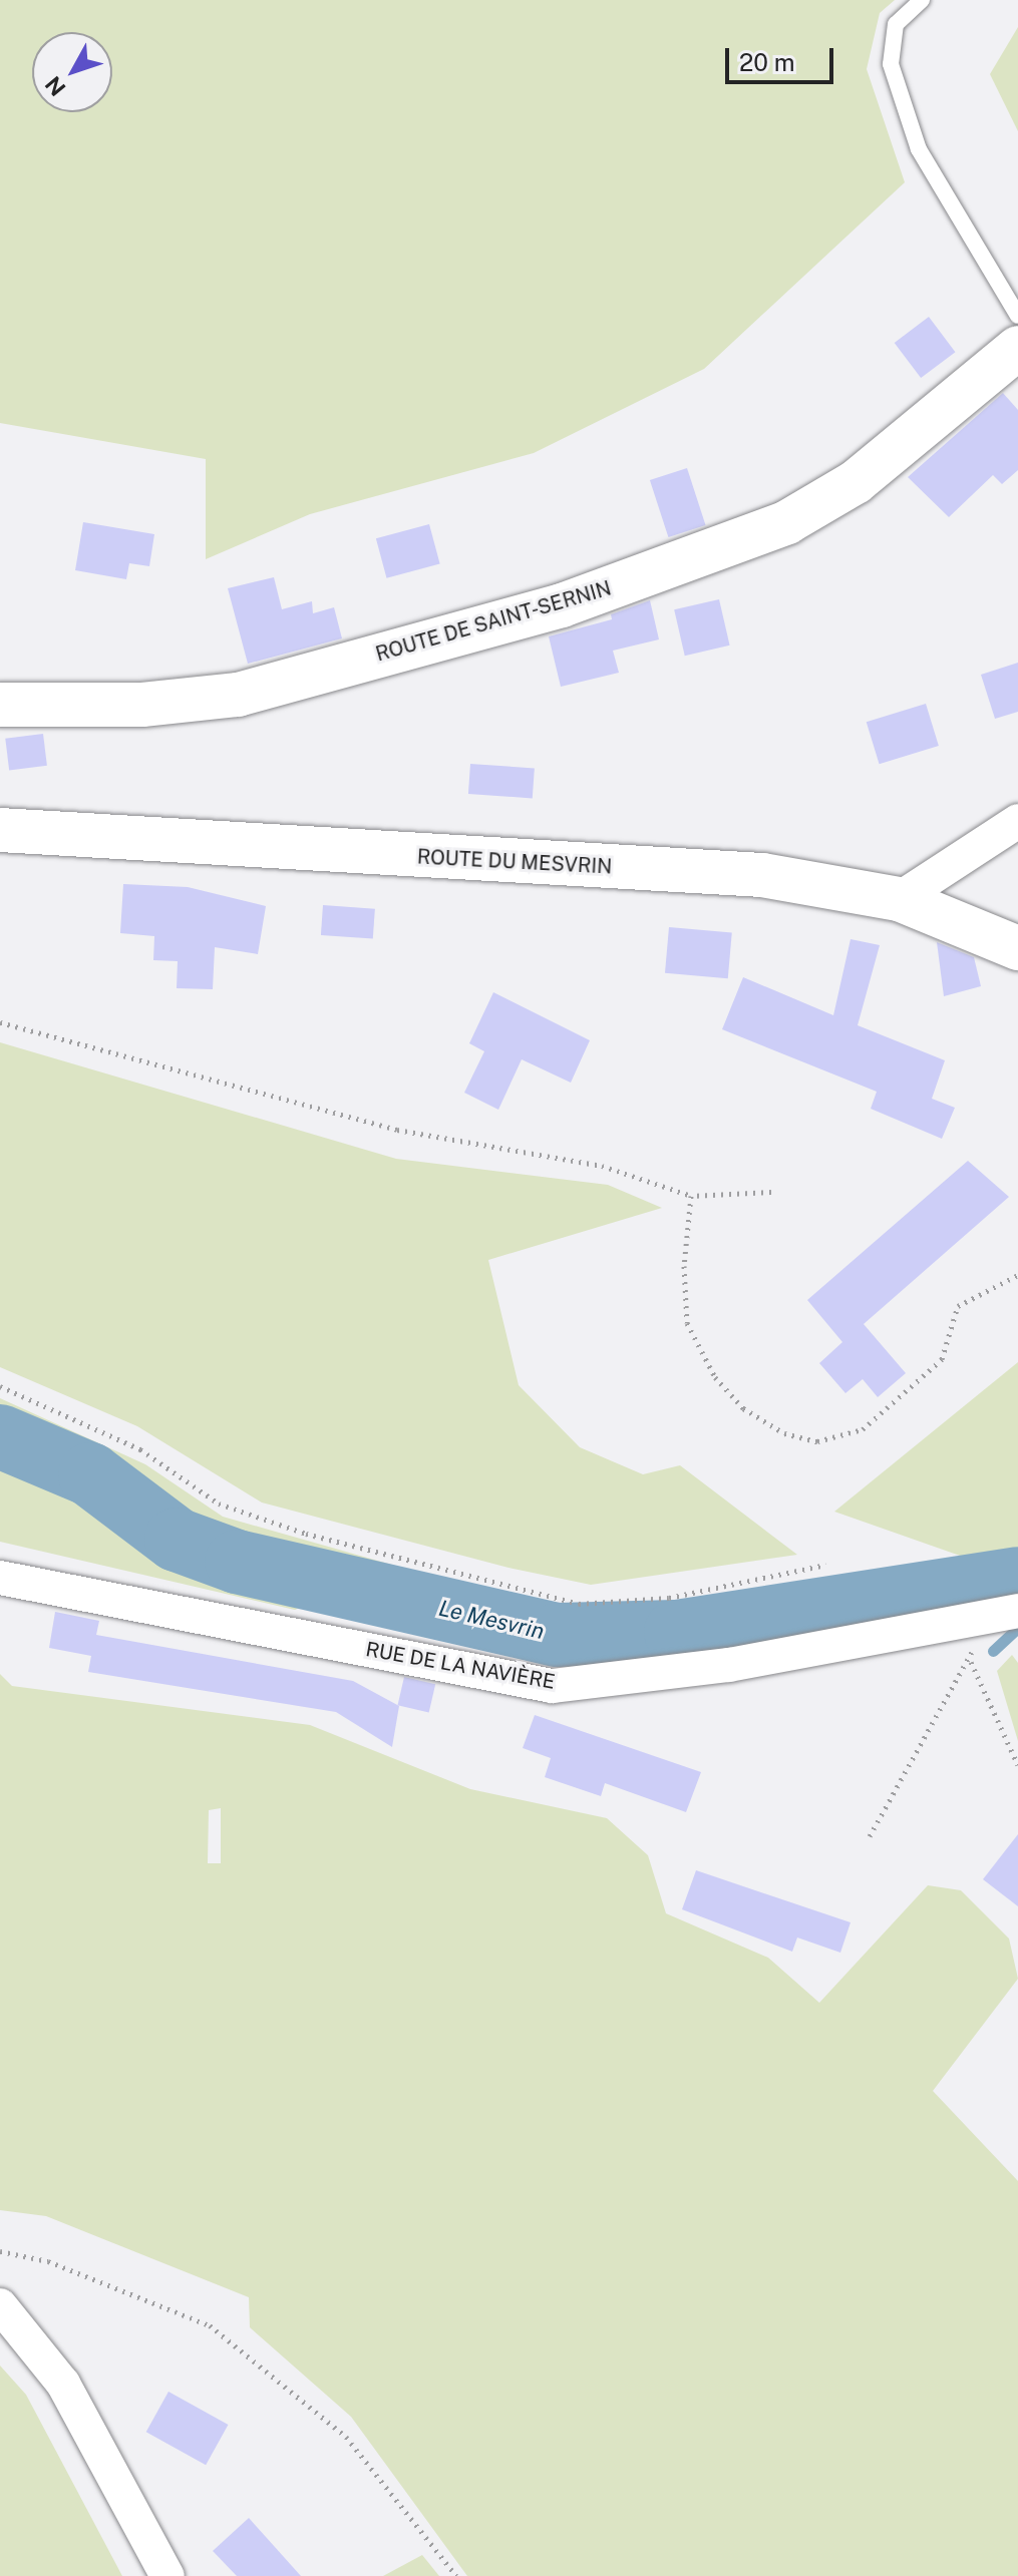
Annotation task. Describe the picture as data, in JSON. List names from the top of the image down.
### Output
{
  "streets": {
    "street": ["ROUTE DE SAINT-SERNIN", "ROUTE DU MESVRIN", "RUE DE LA NAVIÈRE"]
  },
  "water": ["Le Mesvrin"],
  "scale_bar": "20 m",
  "north": "bottom left"
}
